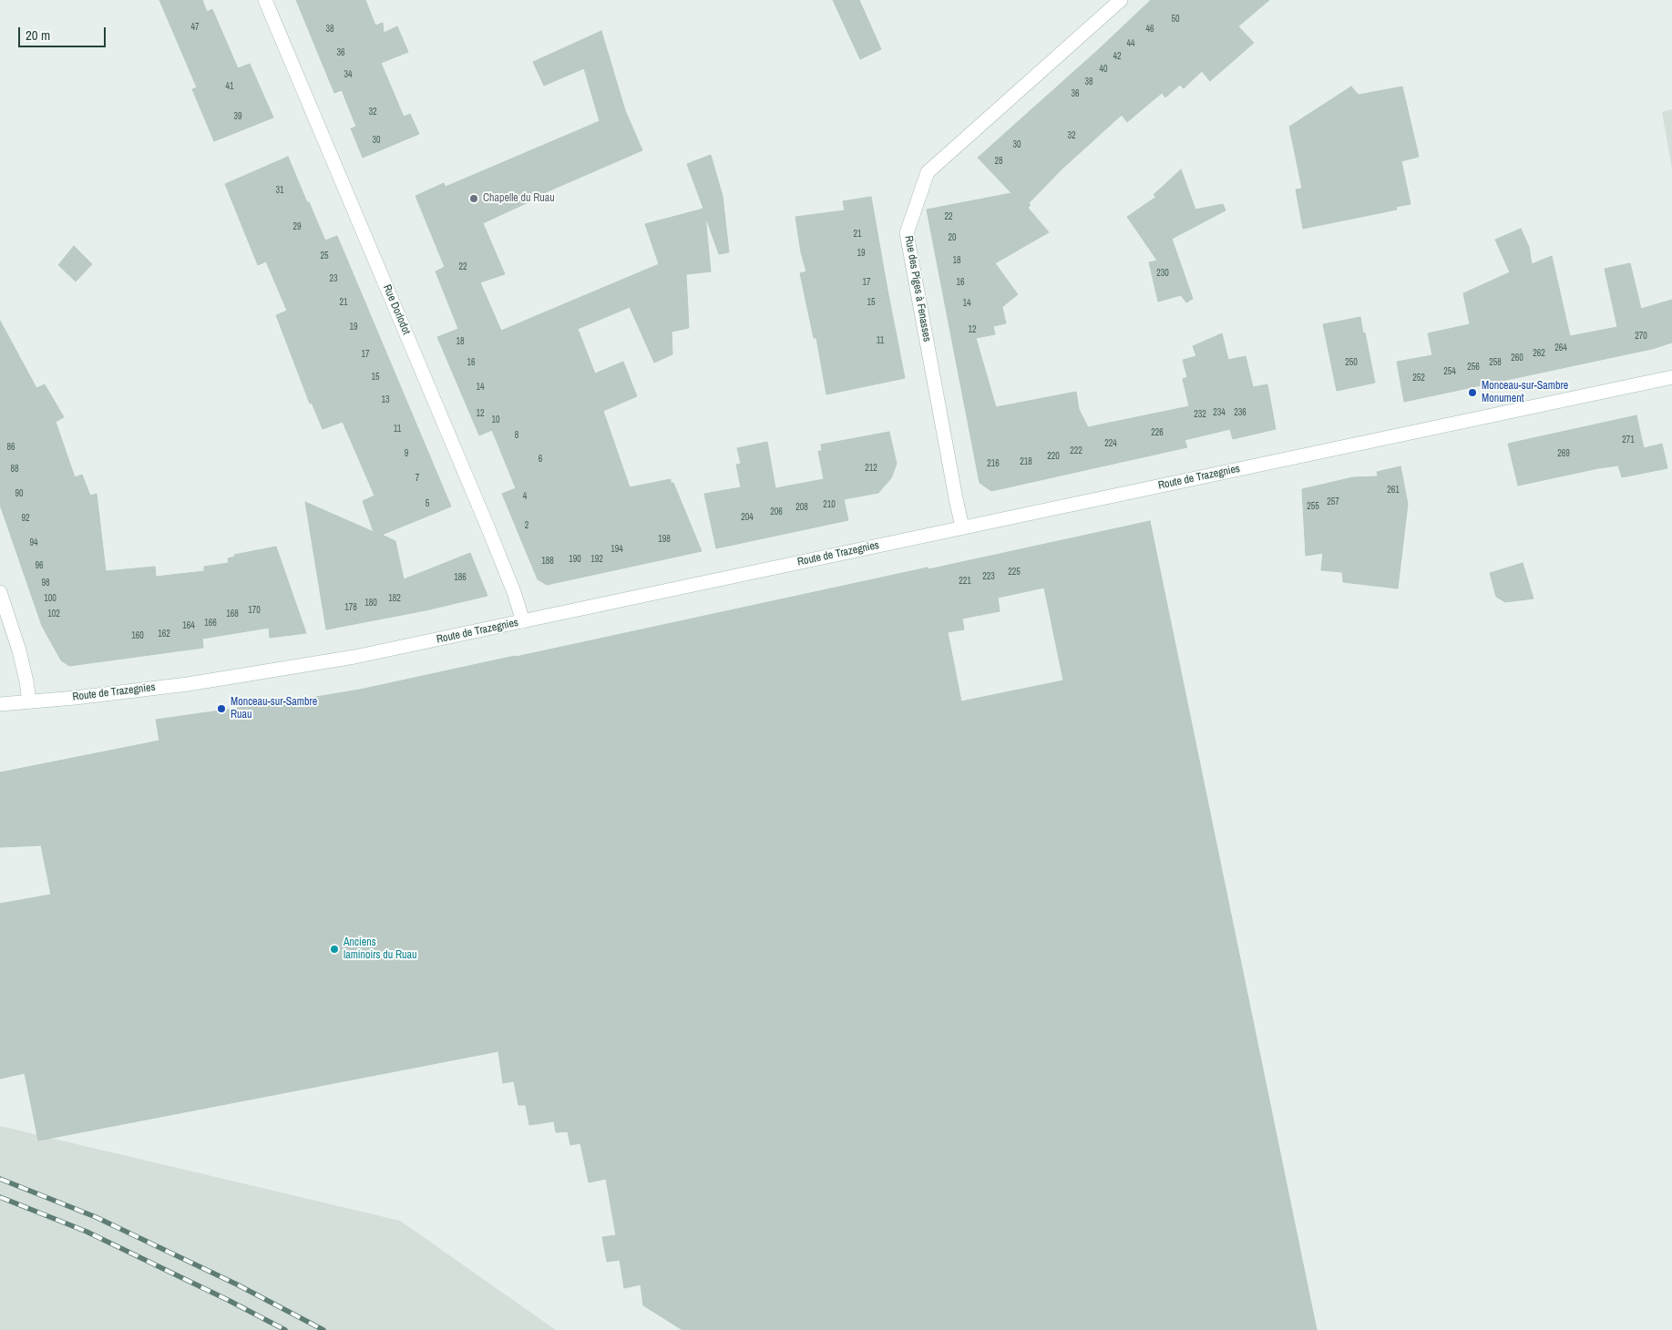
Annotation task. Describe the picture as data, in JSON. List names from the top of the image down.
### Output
{
  "streets": {
    "main road": ["Rue des Piges à Fenasses", "Rue Dorlodot", "Route de Trazegnies"]
  },
  "crossings": [
    ["Rue des Piges à Fenasses", "Route de Trazegnies"],
    ["Rue Dorlodot", "Route de Trazegnies"]
  ],
  "places": [
    "Chapelle du Ruau",
    "Monceau-sur-Sambre Monument",
    "Monceau-sur-Sambre Ruau",
    "Anciens laminoirs du Ruau"
  ],
  "house_numbers": [
    "50",
    "47",
    "38",
    "46",
    "44",
    "36",
    "42",
    "40",
    "34",
    "38",
    "41",
    "36",
    "32",
    "39",
    "32",
    "30",
    "30",
    "28",
    "31",
    "22",
    "29",
    "21",
    "20",
    "19",
    "25",
    "18",
    "22",
    "230",
    "23",
    "17",
    "16",
    "21",
    "15",
    "14",
    "19",
    "12",
    "270",
    "11",
    "18",
    "264",
    "262",
    "17",
    "260",
    "16",
    "250",
    "258",
    "256",
    "254",
    "15",
    "252",
    "14",
    "13",
    "234",
    "236",
    "12",
    "232",
    "10",
    "11",
    "226",
    "8",
    "271",
    "224",
    "86",
    "222",
    "9",
    "269",
    "220",
    "6",
    "218",
    "216",
    "212",
    "88",
    "7",
    "261",
    "90",
    "4",
    "257",
    "5",
    "210",
    "255",
    "208",
    "206",
    "204",
    "92",
    "2",
    "198",
    "94",
    "194",
    "190",
    "192",
    "188",
    "96",
    "225",
    "223",
    "186",
    "221",
    "98",
    "100",
    "182",
    "180",
    "178",
    "170",
    "102",
    "168",
    "166",
    "164",
    "162",
    "160"
  ],
  "scale_bar": "20 m"
}
